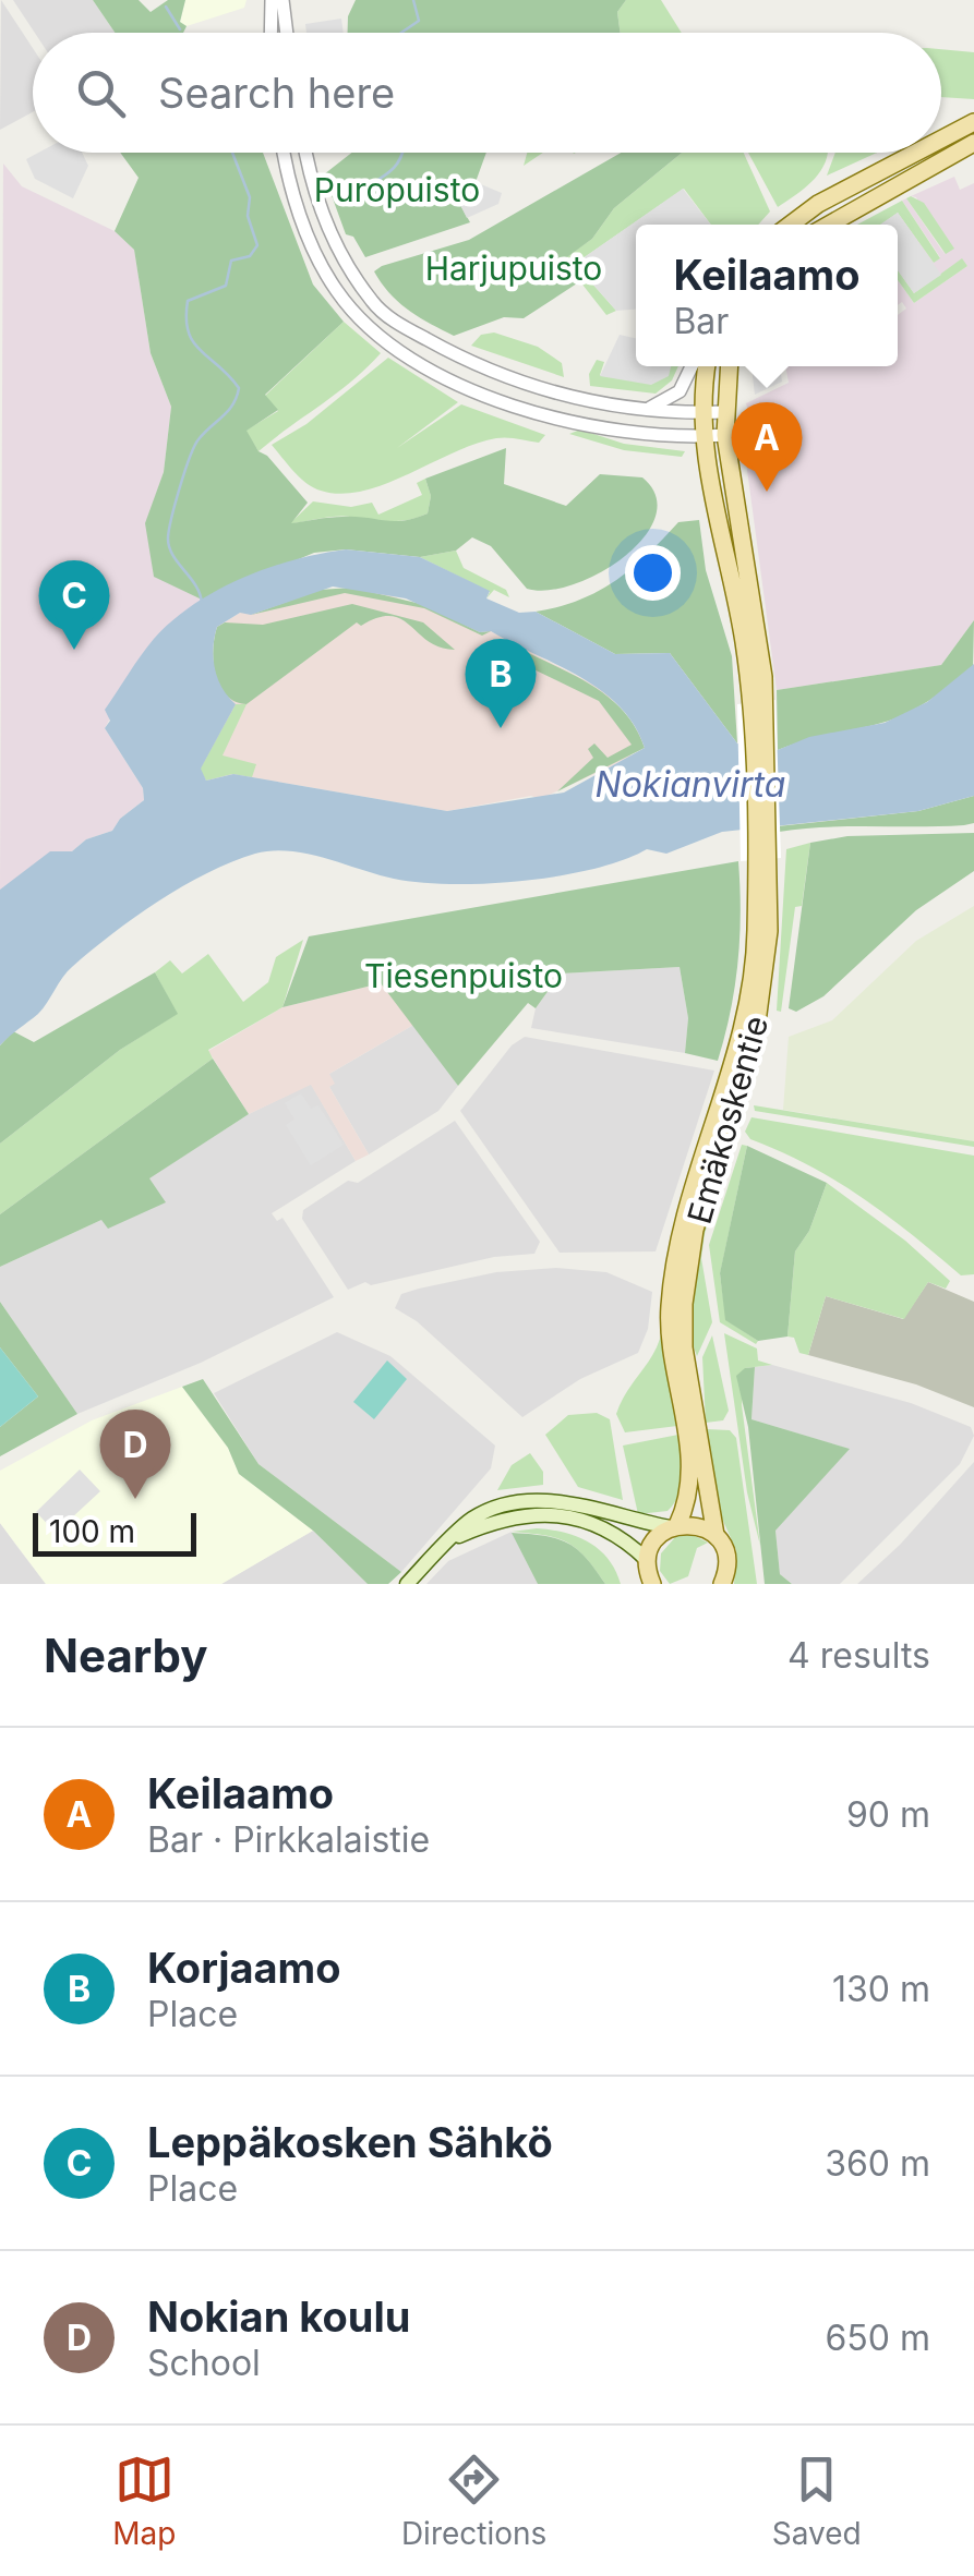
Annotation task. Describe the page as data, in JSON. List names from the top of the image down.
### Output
{
  "streets": {
    "main road": ["Emäkoskentie"]
  },
  "water": ["Nokianvirta"],
  "parks": ["Puropuisto", "Harjupuisto", "Tiesenpuisto"],
  "scale_bar": "100 m",
  "page": {
    "search": "Search here",
    "popup": ["Keilaamo", "Bar"],
    "pins": [
      "A",
      "C",
      "B",
      "D"
    ],
    "scale": "100 m",
    "heading": ["Nearby", "4 results"],
    "list": [
      {
        "mark": "A",
        "name": "Keilaamo",
        "note": "Bar · Pirkkalaistie",
        "value": "90 m"
      },
      {
        "mark": "B",
        "name": "Korjaamo",
        "note": "Place",
        "value": "130 m"
      },
      {
        "mark": "C",
        "name": "Leppäkosken Sähkö",
        "note": "Place",
        "value": "360 m"
      },
      {
        "mark": "D",
        "name": "Nokian koulu",
        "note": "School",
        "value": "650 m"
      }
    ],
    "nav": ["Map", "Directions", "Saved"]
  }
}
